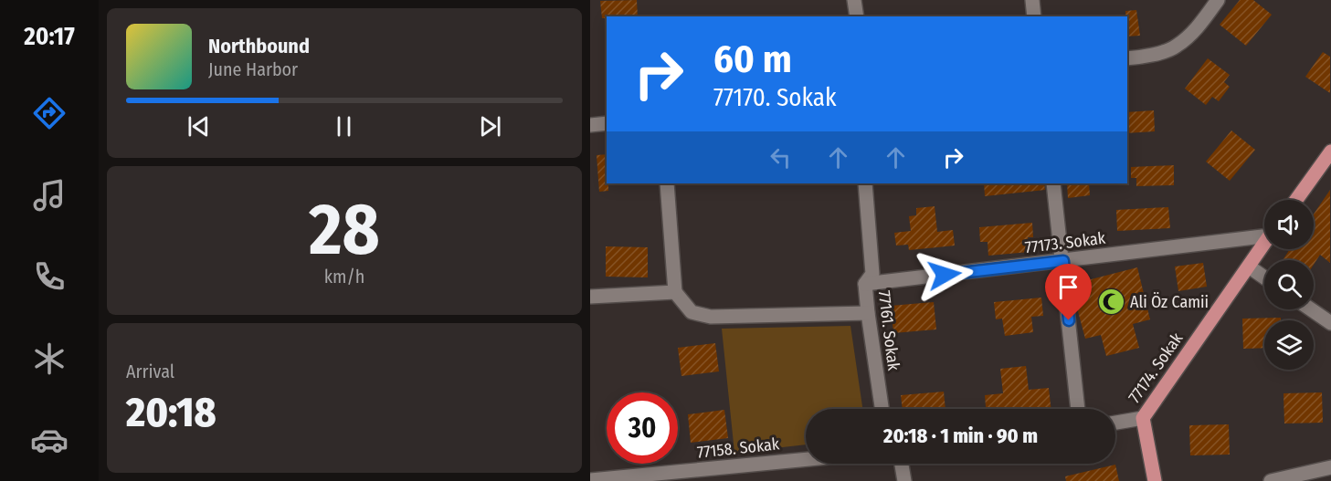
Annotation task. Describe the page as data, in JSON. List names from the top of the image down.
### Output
{
  "streets": {
    "main road": ["77174. Sokak"],
    "street": ["77173. Sokak", "77161. Sokak", "77158. Sokak"]
  },
  "crossings": [
    ["77173. Sokak", "77161. Sokak"]
  ],
  "places": {
    "mosque": ["Ali Öz Camii"]
  },
  "page": {
    "tabs": "20:17",
    "turn": ["60 m", "77170. Sokak"],
    "song": ["Northbound", "June Harbor"],
    "tile": [
      ["28", "km/h"],
      ["Arrival", "20:18"]
    ],
    "limit": "30",
    "trip": "20:18 · 1 min · 90 m"
  }
}
